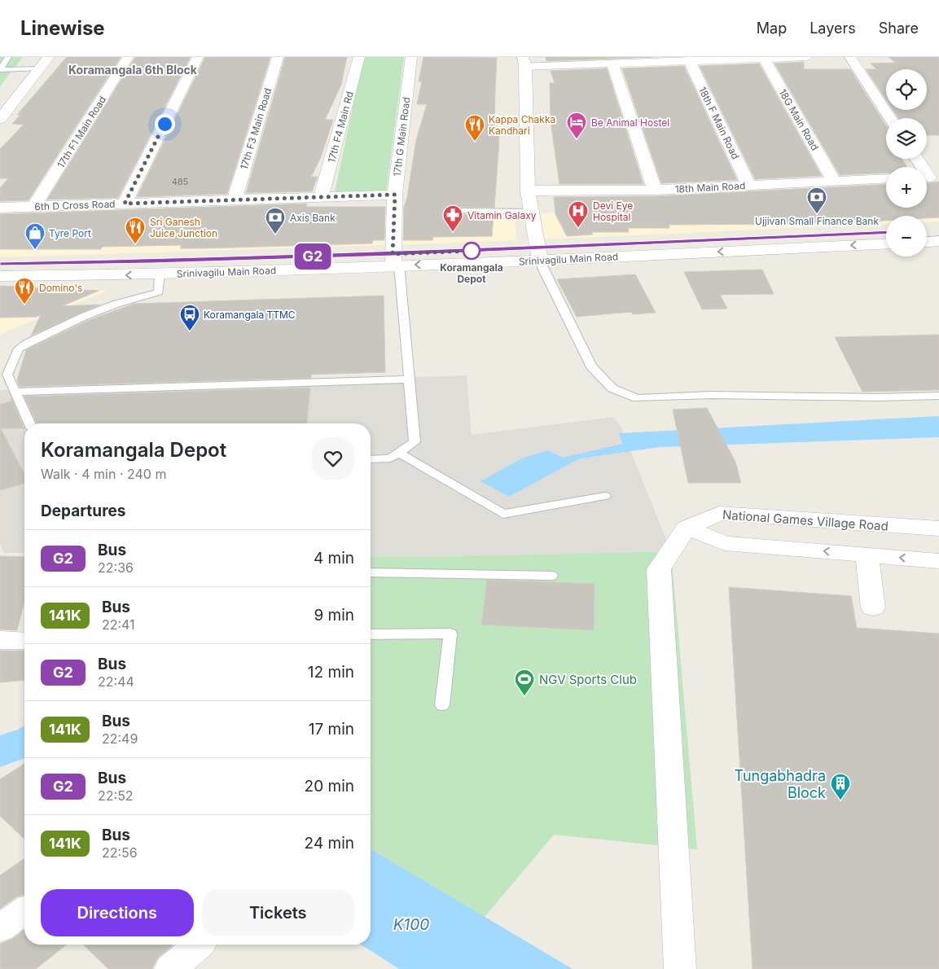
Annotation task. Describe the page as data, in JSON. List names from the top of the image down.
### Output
{
  "streets": {
    "street": [
      "18G Main Road",
      "18th F Main Road",
      "17th F4 Main Rd",
      "17th F3 Main Road",
      "17th F1 Main Road",
      "17th G Main Road",
      "18th Main Road",
      "6th D Cross Road",
      "Srinivagilu Main Road",
      "National Games Village Road"
    ]
  },
  "crossings": [
    ["18G Main Road", "18th Main Road"],
    ["18th F Main Road", "18th Main Road"],
    ["17th F4 Main Rd", "6th D Cross Road"],
    ["17th F3 Main Road", "6th D Cross Road"],
    ["17th F1 Main Road", "6th D Cross Road"],
    ["17th G Main Road", "6th D Cross Road"],
    ["17th G Main Road", "Srinivagilu Main Road"]
  ],
  "districts": ["Koramangala 6th Block"],
  "water": ["K100"],
  "places": {
    "hotel": ["Be Animal Hostel"],
    "restaurant": ["Kappa Chakka Kandhari", "Sri Ganesh Juice Junction", "Domino's"],
    "bank": ["Ujjivan Small Finance Bank", "Axis Bank"],
    "hospital": ["Devi Eye Hospital"],
    "pharmacy": ["Vitamin Galaxy"],
    "shop": ["Tyre Port"],
    "other": ["Koramangala Depot"],
    "bus stop": ["Koramangala TTMC"],
    "sports": ["NGV Sports Club"],
    "building": ["Tungabhadra Block"]
  },
  "lines": ["bus line G2"],
  "house_numbers": ["485"],
  "page": {
    "header": "Linewise",
    "nav": ["Map", "Layers", "Share"],
    "on_map": "G2",
    "map_buttons": ["+", "−"],
    "heading": [
      ["Koramangala Depot", "Walk · 4 min · 240 m"],
      "Departures"
    ],
    "list": [
      {
        "mark": "G2",
        "name": "Bus",
        "note": "22:36",
        "value": "4 min"
      },
      {
        "mark": "141K",
        "name": "Bus",
        "note": "22:41",
        "value": "9 min"
      },
      {
        "mark": "G2",
        "name": "Bus",
        "note": "22:44",
        "value": "12 min"
      },
      {
        "mark": "141K",
        "name": "Bus",
        "note": "22:49",
        "value": "17 min"
      },
      {
        "mark": "G2",
        "name": "Bus",
        "note": "22:52",
        "value": "20 min"
      },
      {
        "mark": "141K",
        "name": "Bus",
        "note": "22:56",
        "value": "24 min"
      }
    ],
    "buttons": ["Directions", "Tickets"]
  }
}
